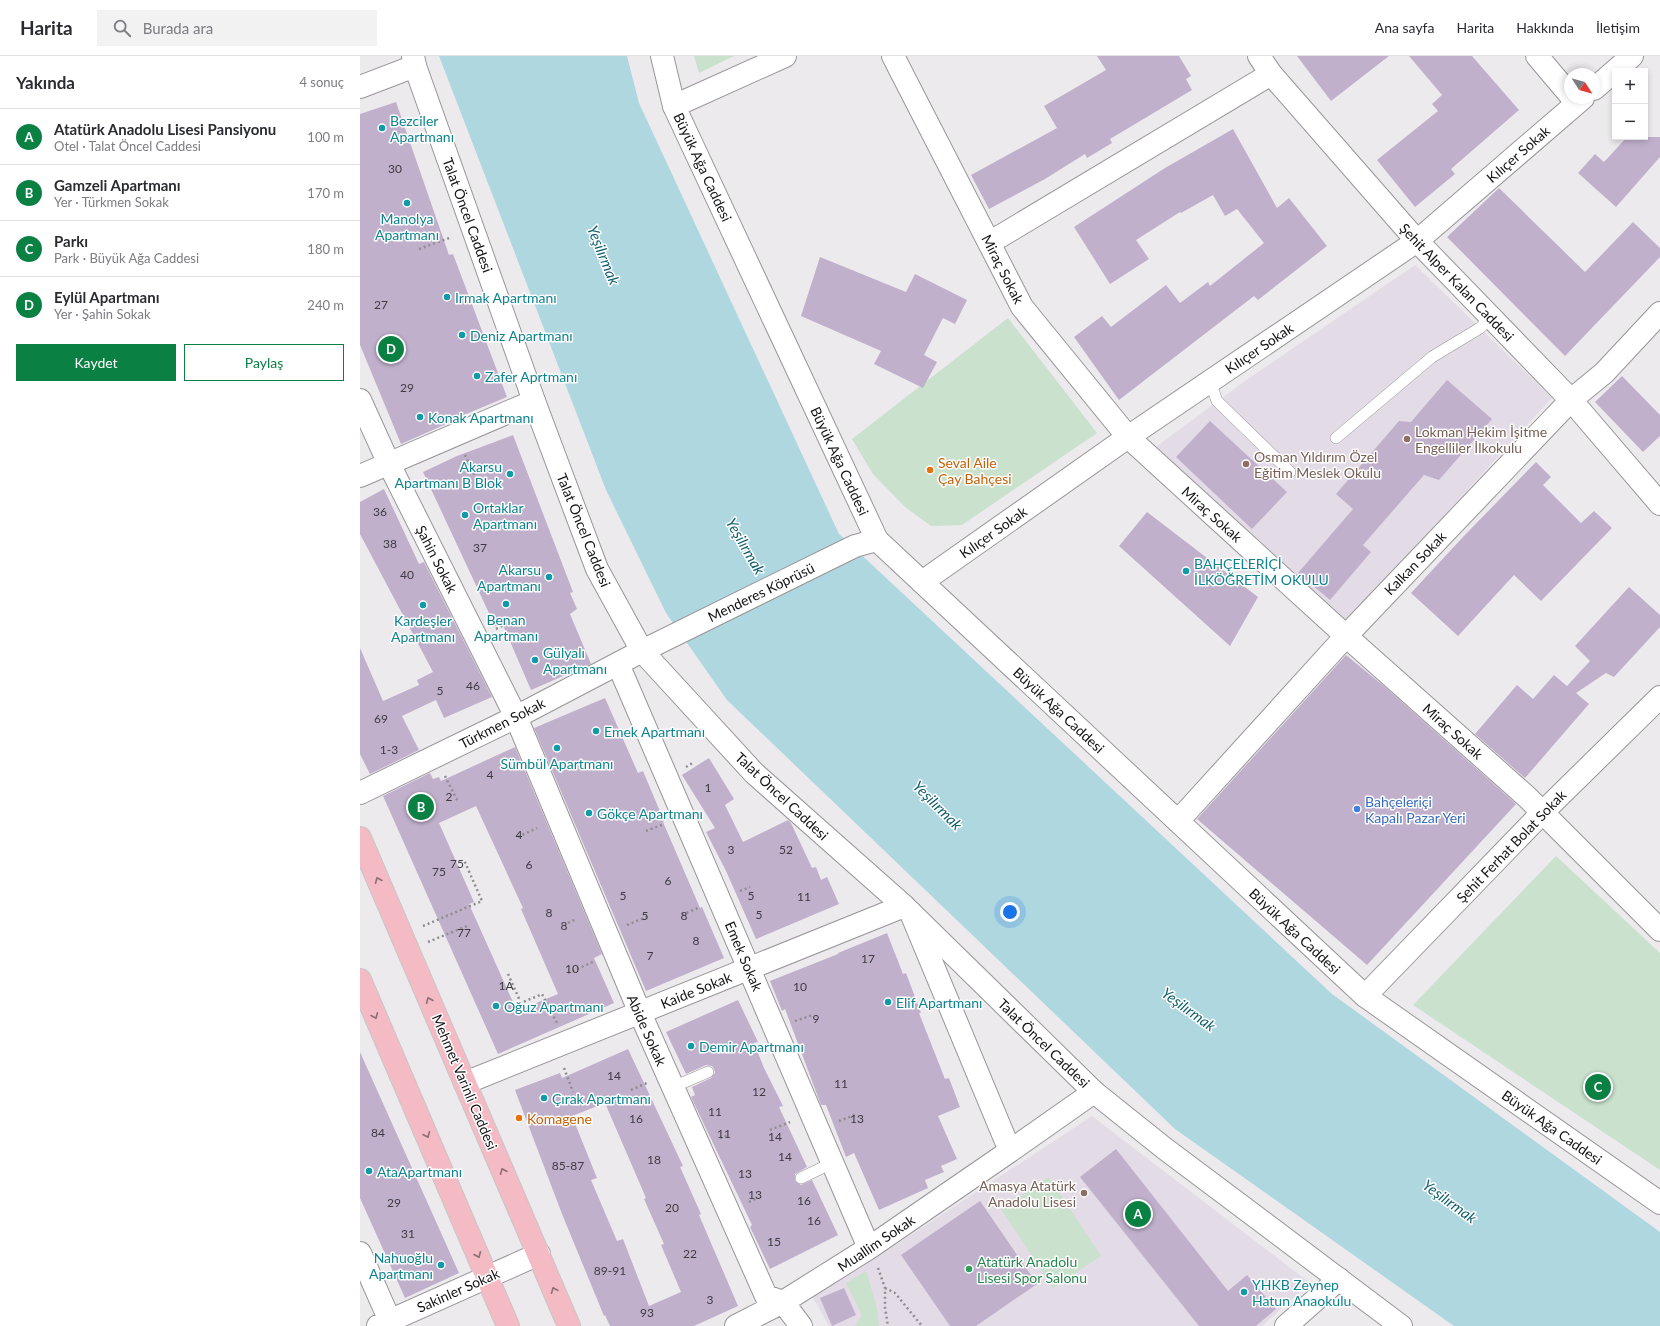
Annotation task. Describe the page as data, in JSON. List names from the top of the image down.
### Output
{
  "streets": {
    "main road": ["Mehmet Varinli Caddesi"],
    "street": [
      "Kılıçer Sokak",
      "Büyük Ağa Caddesi",
      "Talat Öncel Caddesi",
      "Miraç Sokak",
      "Şehit Alper Kalan Caddesi",
      "Şahin Sokak",
      "Kalkan Sokak",
      "Menderes Köprüsü",
      "Türkmen Sokak",
      "Şehit Ferhat Bolat Sokak",
      "Emek Sokak",
      "Kaide Sokak",
      "Abide Sokak",
      "Muallim Sokak",
      "Sakinler Sokak"
    ]
  },
  "crossings": [
    ["Kılıçer Sokak", "Büyük Ağa Caddesi"],
    ["Kılıçer Sokak", "Miraç Sokak"],
    ["Kılıçer Sokak", "Şehit Alper Kalan Caddesi"],
    ["Büyük Ağa Caddesi", "Kalkan Sokak"],
    ["Büyük Ağa Caddesi", "Menderes Köprüsü"],
    ["Büyük Ağa Caddesi", "Şehit Ferhat Bolat Sokak"],
    ["Talat Öncel Caddesi", "Menderes Köprüsü"],
    ["Talat Öncel Caddesi", "Türkmen Sokak"],
    ["Talat Öncel Caddesi", "Kaide Sokak"],
    ["Talat Öncel Caddesi", "Muallim Sokak"],
    ["Miraç Sokak", "Kalkan Sokak"],
    ["Miraç Sokak", "Şehit Ferhat Bolat Sokak"],
    ["Şehit Alper Kalan Caddesi", "Kalkan Sokak"],
    ["Şahin Sokak", "Türkmen Sokak"],
    ["Şahin Sokak", "Abide Sokak"],
    ["Menderes Köprüsü", "Türkmen Sokak"],
    ["Türkmen Sokak", "Emek Sokak"],
    ["Türkmen Sokak", "Abide Sokak"],
    ["Emek Sokak", "Kaide Sokak"],
    ["Emek Sokak", "Muallim Sokak"],
    ["Kaide Sokak", "Abide Sokak"],
    ["Kaide Sokak", "Mehmet Varinli Caddesi"],
    ["Abide Sokak", "Muallim Sokak"],
    ["Mehmet Varinli Caddesi", "Sakinler Sokak"]
  ],
  "water": ["Yeşilırmak"],
  "places": [
    "Bezciler Apartmanı",
    "Manolya Apartmanı",
    "Irmak Apartmanı",
    "Deniz Apartmanı",
    "Zafer Aprtmanı",
    "Konak Apartmanı",
    "Lokman Hekim İşitme Engelliler İlkokulu",
    "Osman Yıldırım Özel Eğitim Meslek Okulu",
    "Seval Aile Çay Bahçesi",
    "Akarsu Apartmanı B Blok",
    "Ortaklar Apartmanı",
    "BAHÇELERİÇİ İLKÖĞRETİM OKULU",
    "Akarsu Apartmanı",
    "Benan Apartmanı",
    "Kardeşler Apartmanı",
    "Gülyalı Apartmanı",
    "Emek Apartmanı",
    "Sümbül Apartmanı",
    "Bahçeleriçi Kapalı Pazar Yeri",
    "Gökçe Apartmanı",
    "Elif Apartmanı",
    "Oğuz Apartmanı",
    "Demir Apartmanı",
    "Çırak Apartmanı",
    "Komagene",
    "AtaApartmanı",
    "Amasya Atatürk Anadolu Lisesi",
    "Nahuoğlu Apartmanı",
    "Atatürk Anadolu Lisesi Spor Salonu",
    "YHKB Zeynep Hatun Anaokulu"
  ],
  "house_numbers": [
    "30",
    "27",
    "29",
    "36",
    "38",
    "37",
    "40",
    "46",
    "5",
    "69",
    "1-3",
    "4",
    "1",
    "2",
    "4",
    "3",
    "52",
    "75",
    "6",
    "75",
    "6",
    "5",
    "5",
    "11",
    "8",
    "5",
    "5",
    "8",
    "8",
    "77",
    "8",
    "7",
    "17",
    "10",
    "1A",
    "10",
    "9",
    "14",
    "11",
    "12",
    "11",
    "16",
    "13",
    "84",
    "11",
    "14",
    "14",
    "18",
    "85-87",
    "13",
    "13",
    "16",
    "29",
    "20",
    "16",
    "31",
    "15",
    "22",
    "89-91",
    "3",
    "93"
  ],
  "north": "bottom right",
  "page": {
    "header": "Harita",
    "search": "Burada ara",
    "nav": [
      "Ana sayfa",
      "Harita",
      "Hakkında",
      "İletişim"
    ],
    "heading": ["Yakında", "4 sonuç"],
    "map_buttons": ["+", "−"],
    "list": [
      {
        "mark": "A",
        "name": "Atatürk Anadolu Lisesi Pansiyonu",
        "note": "Otel · Talat Öncel Caddesi",
        "value": "100 m"
      },
      {
        "mark": "B",
        "name": "Gamzeli Apartmanı",
        "note": "Yer · Türkmen Sokak",
        "value": "170 m"
      },
      {
        "mark": "C",
        "name": "Parkı",
        "note": "Park · Büyük Ağa Caddesi",
        "value": "180 m"
      },
      {
        "mark": "D",
        "name": "Eylül Apartmanı",
        "note": "Yer · Şahin Sokak",
        "value": "240 m"
      }
    ],
    "buttons": ["Kaydet", "Paylaş"],
    "pins": [
      "D",
      "B",
      "C",
      "A"
    ]
  }
}
